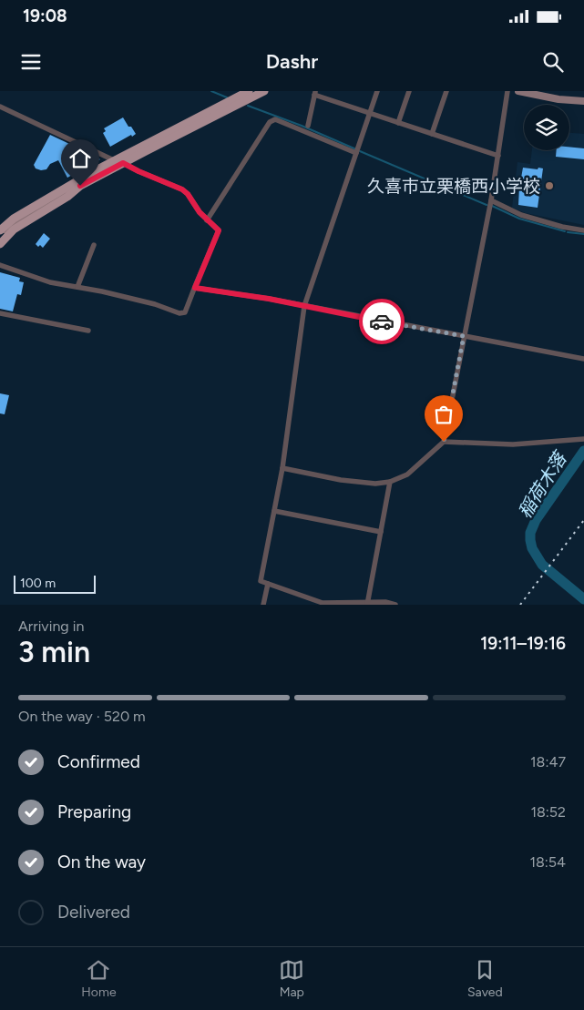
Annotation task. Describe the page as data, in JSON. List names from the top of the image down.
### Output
{
  "water": ["稲荷木落"],
  "places": ["久喜市立栗橋西小学校"],
  "scale_bar": "100 m",
  "page": {
    "status": "19:08",
    "header": "Dashr",
    "scale": "100 m",
    "heading": ["3 min", "Arriving in", "19:11–19:16"],
    "bar": "On the way · 520 m",
    "list": [
      ["Confirmed", "18:47"],
      ["Preparing", "18:52"],
      ["On the way", "18:54"],
      "Delivered"
    ],
    "tabs": ["Home", "Map", "Saved"]
  }
}
